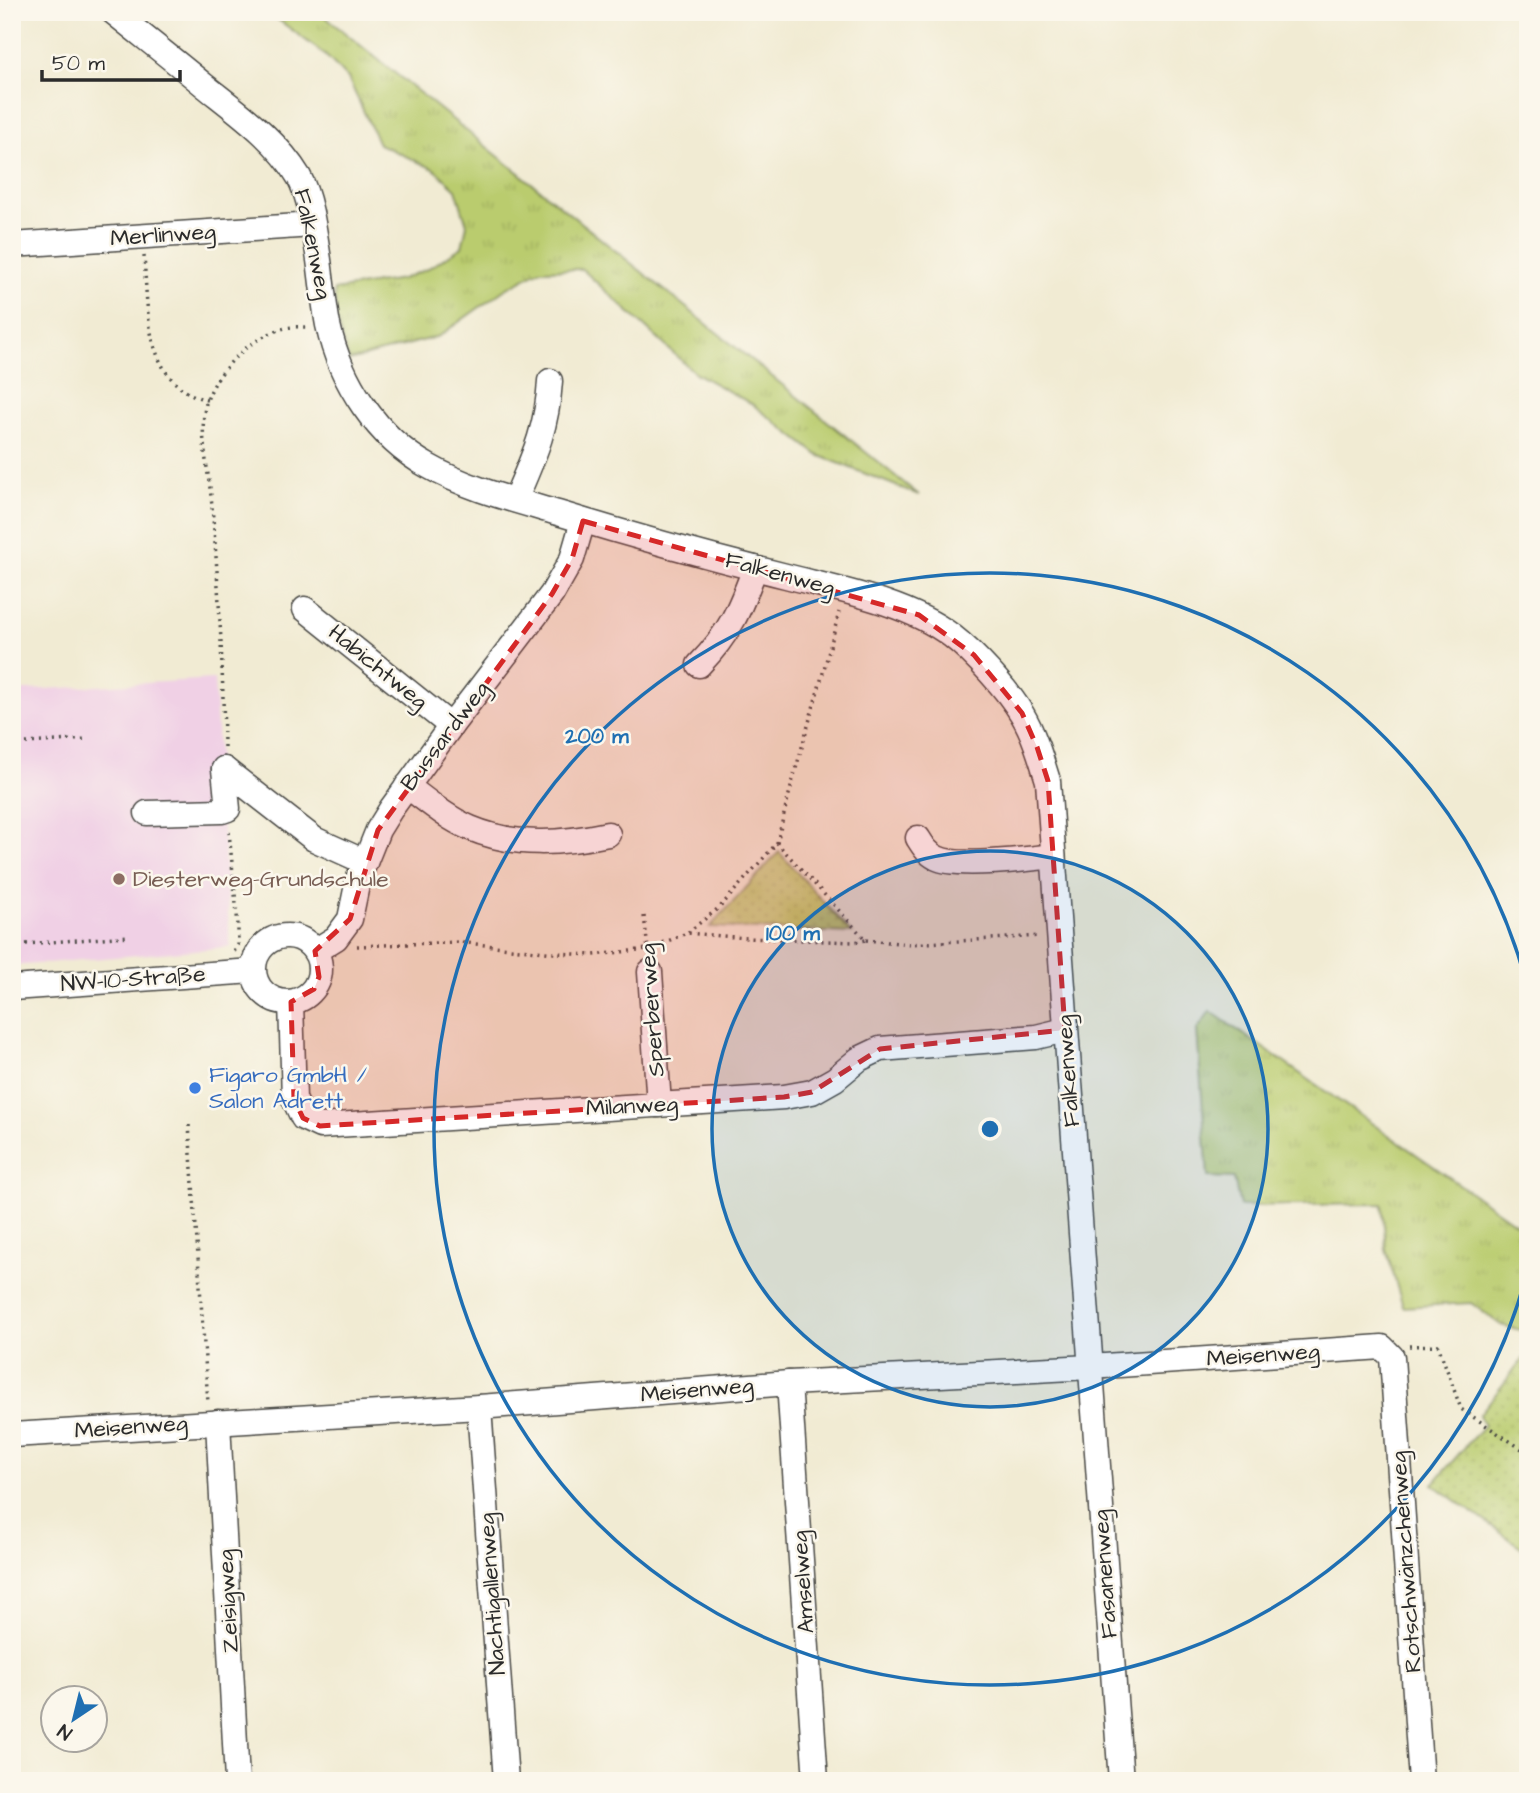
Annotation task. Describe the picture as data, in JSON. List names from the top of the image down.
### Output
{
  "streets": {
    "street": [
      "Merlinweg",
      "Falkenweg",
      "Habichtweg",
      "Bussardweg",
      "NW-10-Straße",
      "Sperberweg",
      "Milanweg",
      "Meisenweg",
      "Rotschwänzchenweg",
      "Fasanenweg",
      "Amselweg",
      "Nachtigallenweg",
      "Zeisigweg"
    ]
  },
  "crossings": [
    ["Merlinweg", "Falkenweg"],
    ["Falkenweg", "Bussardweg"],
    ["Falkenweg", "Milanweg"],
    ["Falkenweg", "Meisenweg"],
    ["Falkenweg", "Fasanenweg"],
    ["Habichtweg", "Bussardweg"],
    ["Bussardweg", "NW-10-Straße"],
    ["Bussardweg", "Milanweg"],
    ["NW-10-Straße", "Milanweg"],
    ["Sperberweg", "Milanweg"],
    ["Meisenweg", "Rotschwänzchenweg"],
    ["Meisenweg", "Fasanenweg"],
    ["Meisenweg", "Amselweg"],
    ["Meisenweg", "Nachtigallenweg"],
    ["Meisenweg", "Zeisigweg"]
  ],
  "places": ["Diesterweg-Grundschule", "Figaro GmbH / Salon Adrett"],
  "scale_bar": "50 m",
  "north": "bottom left",
  "rings": ["200 m", "100 m"]
}
